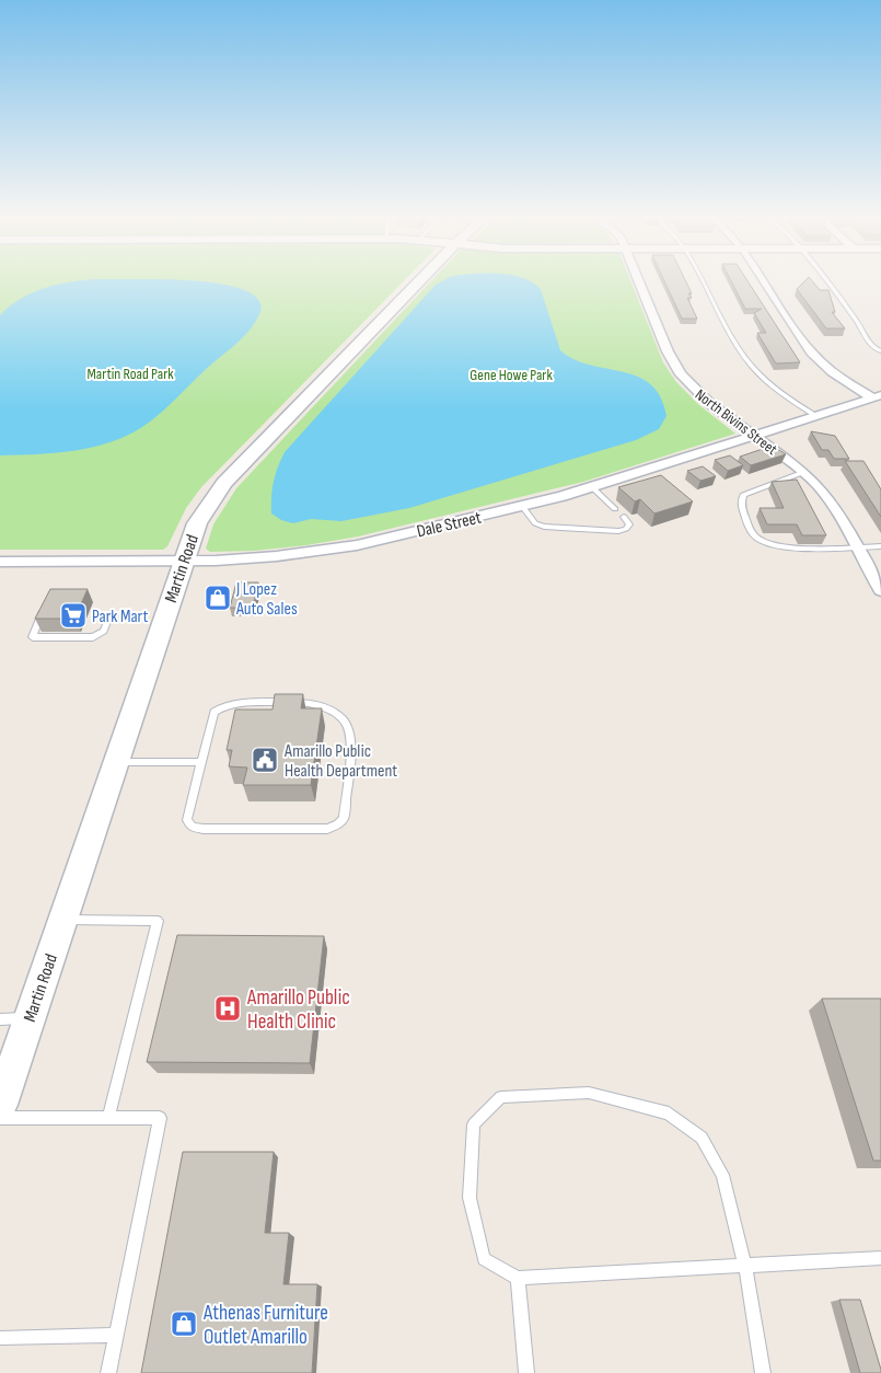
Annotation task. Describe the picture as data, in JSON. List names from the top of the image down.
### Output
{
  "streets": {
    "street": ["North Bivins Street", "Dale Street", "Martin Road"]
  },
  "crossings": [
    ["North Bivins Street", "Dale Street"],
    ["Dale Street", "Martin Road"]
  ],
  "parks": ["Martin Road Park", "Gene Howe Park"],
  "places": {
    "shop": ["J Lopez Auto Sales", "Athenas Furniture Outlet Amarillo"],
    "supermarket": ["Park Mart"],
    "public building": ["Amarillo Public Health Department"],
    "hospital": ["Amarillo Public Health Clinic"]
  }
}
